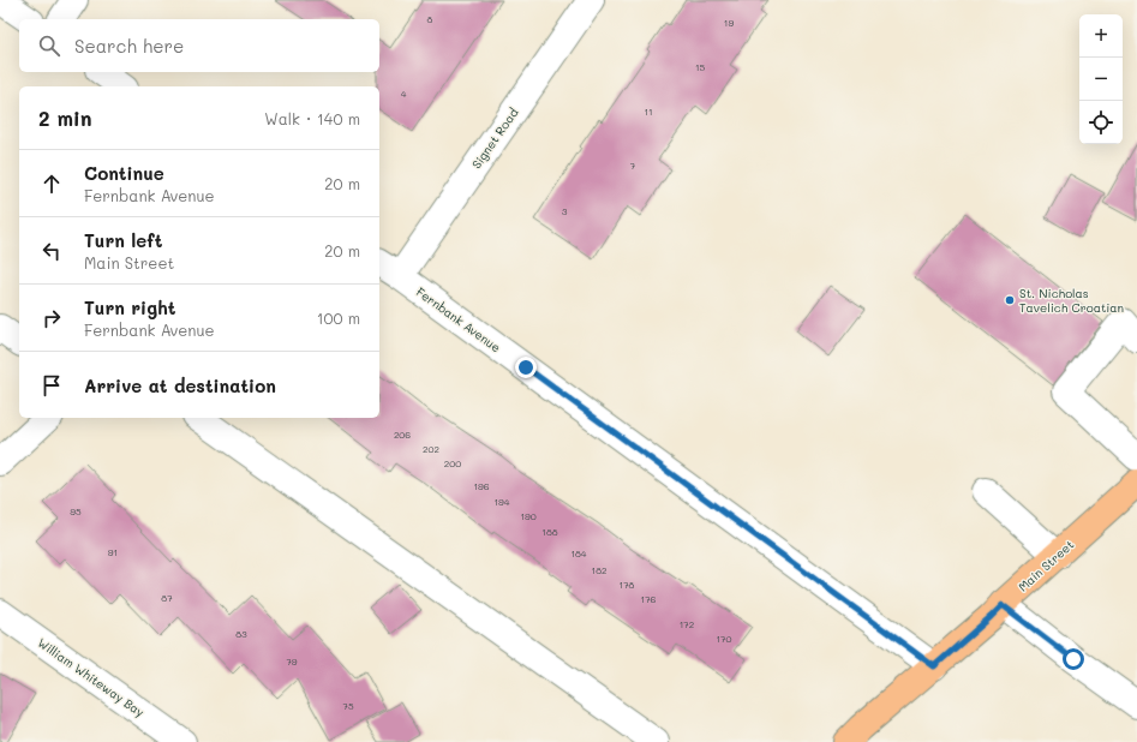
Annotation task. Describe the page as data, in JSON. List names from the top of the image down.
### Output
{
  "streets": {
    "main road": ["Main Street"],
    "street": ["Signet Road", "Fernbank Avenue", "William Whiteway Bay"]
  },
  "crossings": [
    ["Signet Road", "Fernbank Avenue"],
    ["Fernbank Avenue", "Main Street"]
  ],
  "places": ["St. Nicholas Tavelich Croatian"],
  "house_numbers": [
    "8",
    "19",
    "15",
    "4",
    "11",
    "7",
    "3",
    "206",
    "202",
    "200",
    "196",
    "194",
    "95",
    "190",
    "188",
    "91",
    "184",
    "182",
    "178",
    "87",
    "176",
    "172",
    "83",
    "170",
    "79",
    "75"
  ],
  "page": {
    "map_buttons": ["+", "−"],
    "search": "Search here",
    "heading": ["2 min", "Walk · 140 m"],
    "list": [
      ["Continue", "Fernbank Avenue", "20 m"],
      ["Turn left", "Main Street", "20 m"],
      ["Turn right", "Fernbank Avenue", "100 m"],
      "Arrive at destination"
    ]
  }
}
